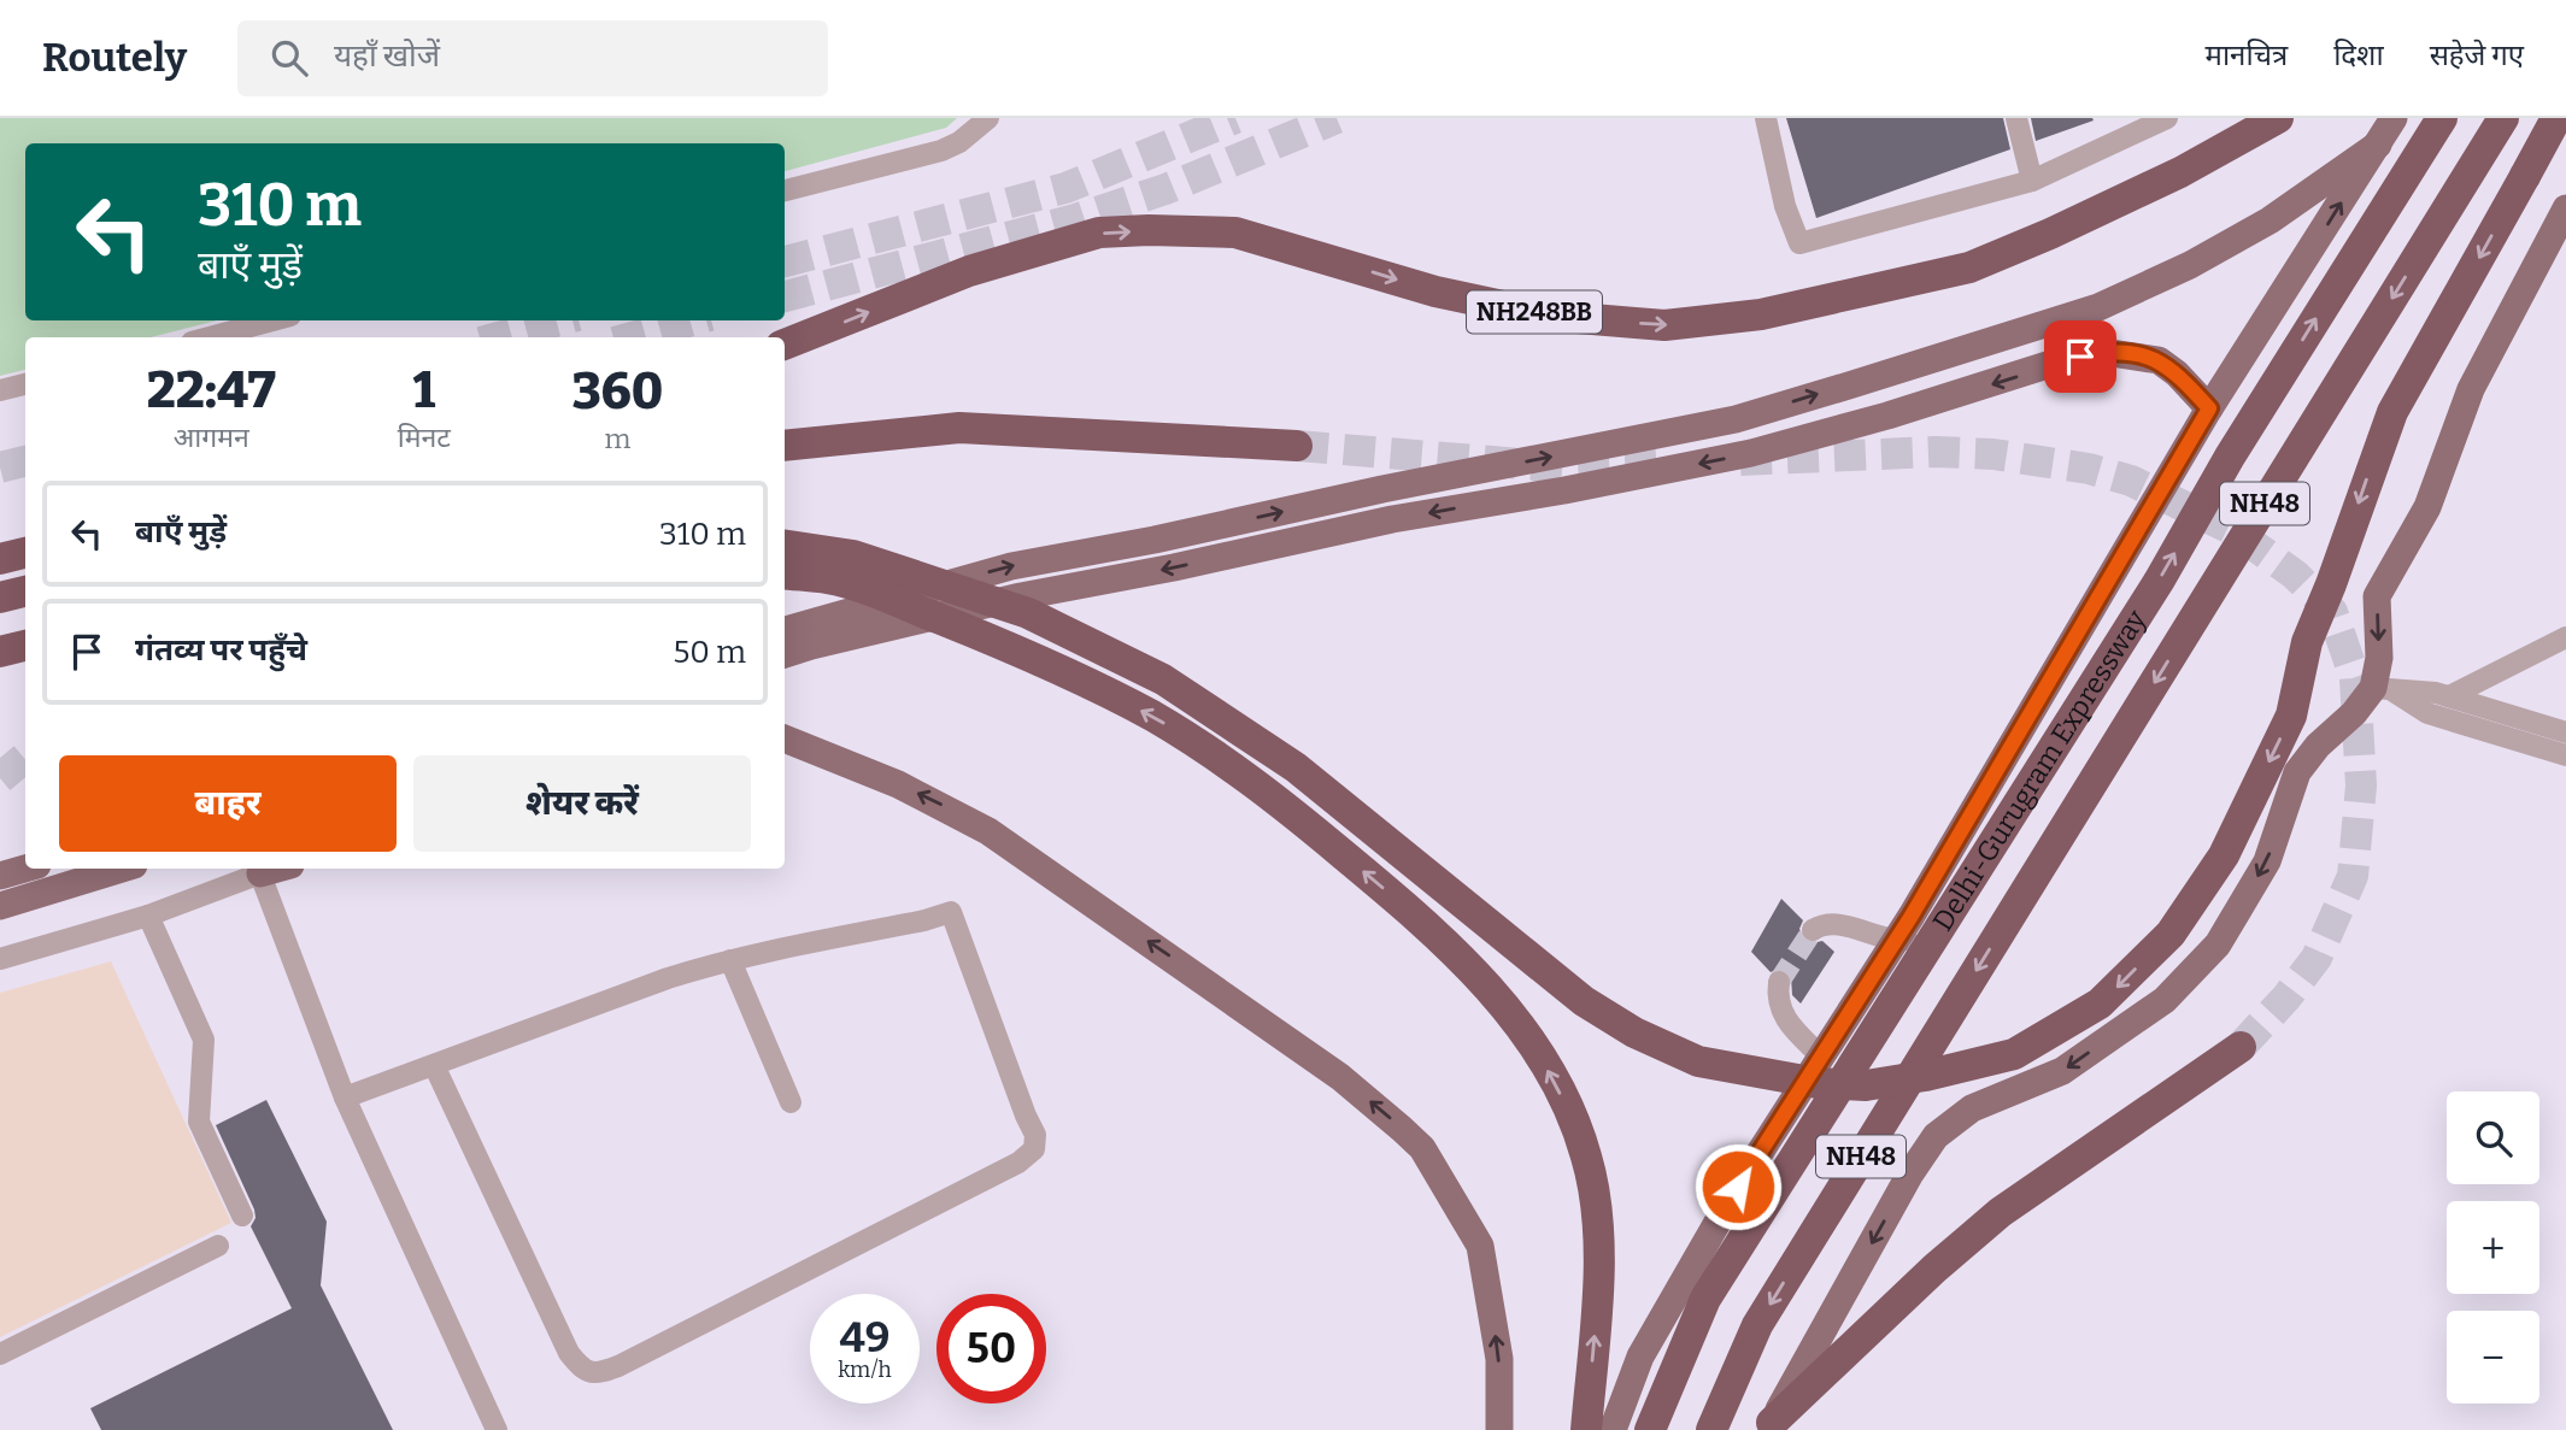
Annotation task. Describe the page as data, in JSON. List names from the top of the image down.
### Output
{
  "streets": {
    "highway": ["NH248BB", "NH48", "Delhi-Gurugram Expressway"]
  },
  "page": {
    "header": "Routely",
    "search": "यहाँ खोजें",
    "nav": ["मानचित्र", "दिशा", "सहेजे गए"],
    "turn": ["310 m", "बाएँ मुड़ें"],
    "eta": [
      "22:47",
      "आगमन",
      "1",
      "मिनट",
      "360",
      "m"
    ],
    "list": [
      {
        "name": "बाएँ मुड़ें",
        "value": "310 m"
      },
      {
        "name": "गंतव्य पर पहुँचे",
        "value": "50 m"
      }
    ],
    "buttons": ["बाहर", "शेयर करें"],
    "map_buttons": ["+", "−"],
    "speed": "49 km/h",
    "limit": "50"
  }
}
